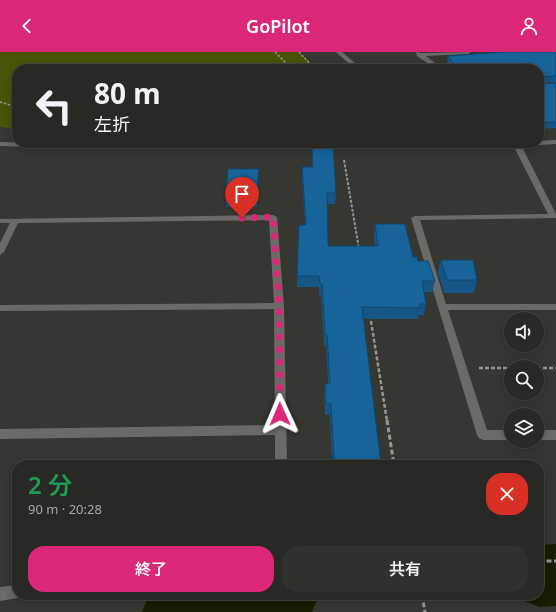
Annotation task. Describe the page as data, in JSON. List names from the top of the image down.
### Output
{
  "page": {
    "header": "GoPilot",
    "turn": ["80 m", "左折"],
    "heading": ["2 分", "90 m · 20:28"],
    "buttons": ["終了", "共有"]
  }
}
